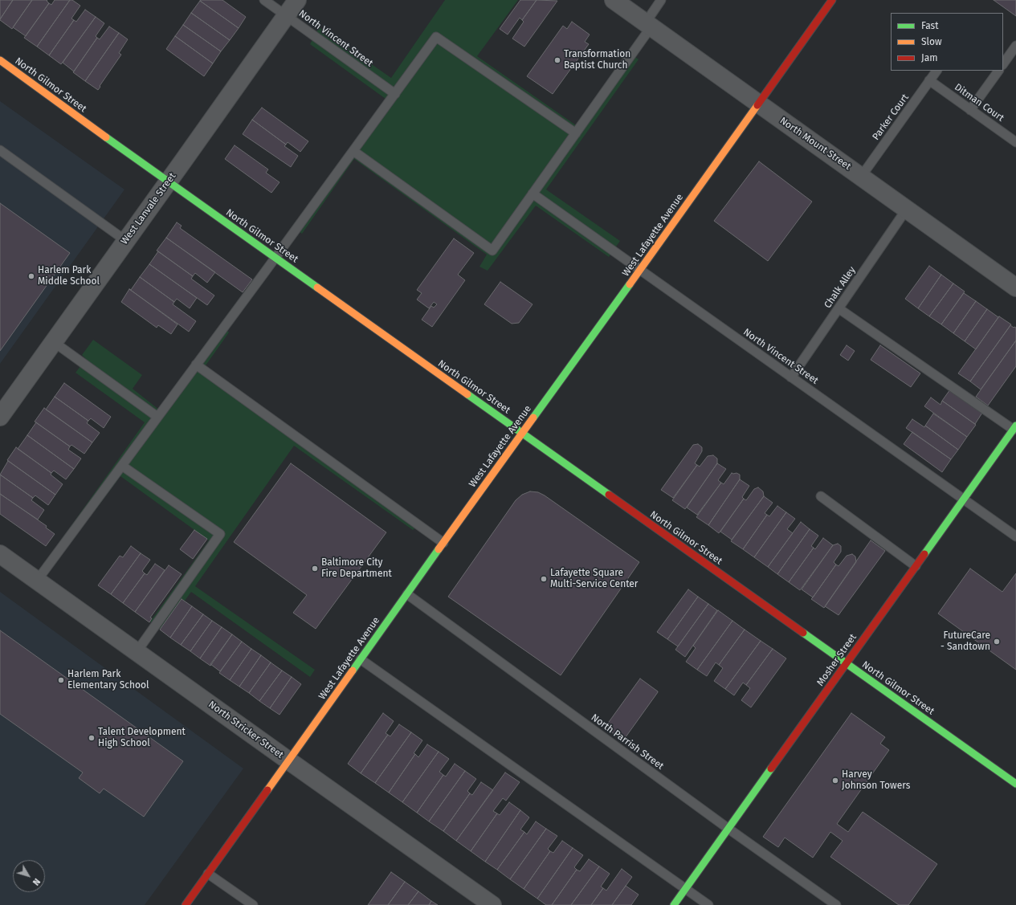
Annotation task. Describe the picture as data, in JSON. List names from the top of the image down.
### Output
{
  "streets": {
    "street": [
      "North Gilmor Street",
      "North Mount Street",
      "West Lanvale Street",
      "West Lafayette Avenue",
      "Mosher Street",
      "North Stricker Street"
    ],
    "lane": [
      "North Vincent Street",
      "Ditman Court",
      "Parker Court",
      "Chalk Alley",
      "North Parrish Street"
    ]
  },
  "crossings": [
    ["North Vincent Street", "West Lanvale Street"],
    ["North Vincent Street", "West Lafayette Avenue"],
    ["North Vincent Street", "Chalk Alley"],
    ["North Vincent Street", "Mosher Street"],
    ["North Gilmor Street", "West Lanvale Street"],
    ["North Gilmor Street", "West Lafayette Avenue"],
    ["North Gilmor Street", "Mosher Street"],
    ["Ditman Court", "Parker Court"],
    ["Parker Court", "North Mount Street"],
    ["North Mount Street", "West Lafayette Avenue"],
    ["North Mount Street", "Chalk Alley"],
    ["West Lafayette Avenue", "North Stricker Street"],
    ["West Lafayette Avenue", "North Parrish Street"],
    ["Mosher Street", "North Parrish Street"]
  ],
  "places": [
    "Transformation Baptist Church",
    "Harlem Park Middle School",
    "Baltimore City Fire Department",
    "Lafayette Square Multi-Service Center",
    "FutureCare - Sandtown",
    "Harlem Park Elementary School",
    "Talent Development High School",
    "Harvey Johnson Towers"
  ],
  "legend": ["Fast", "Slow", "Jam"],
  "north": "bottom right"
}
